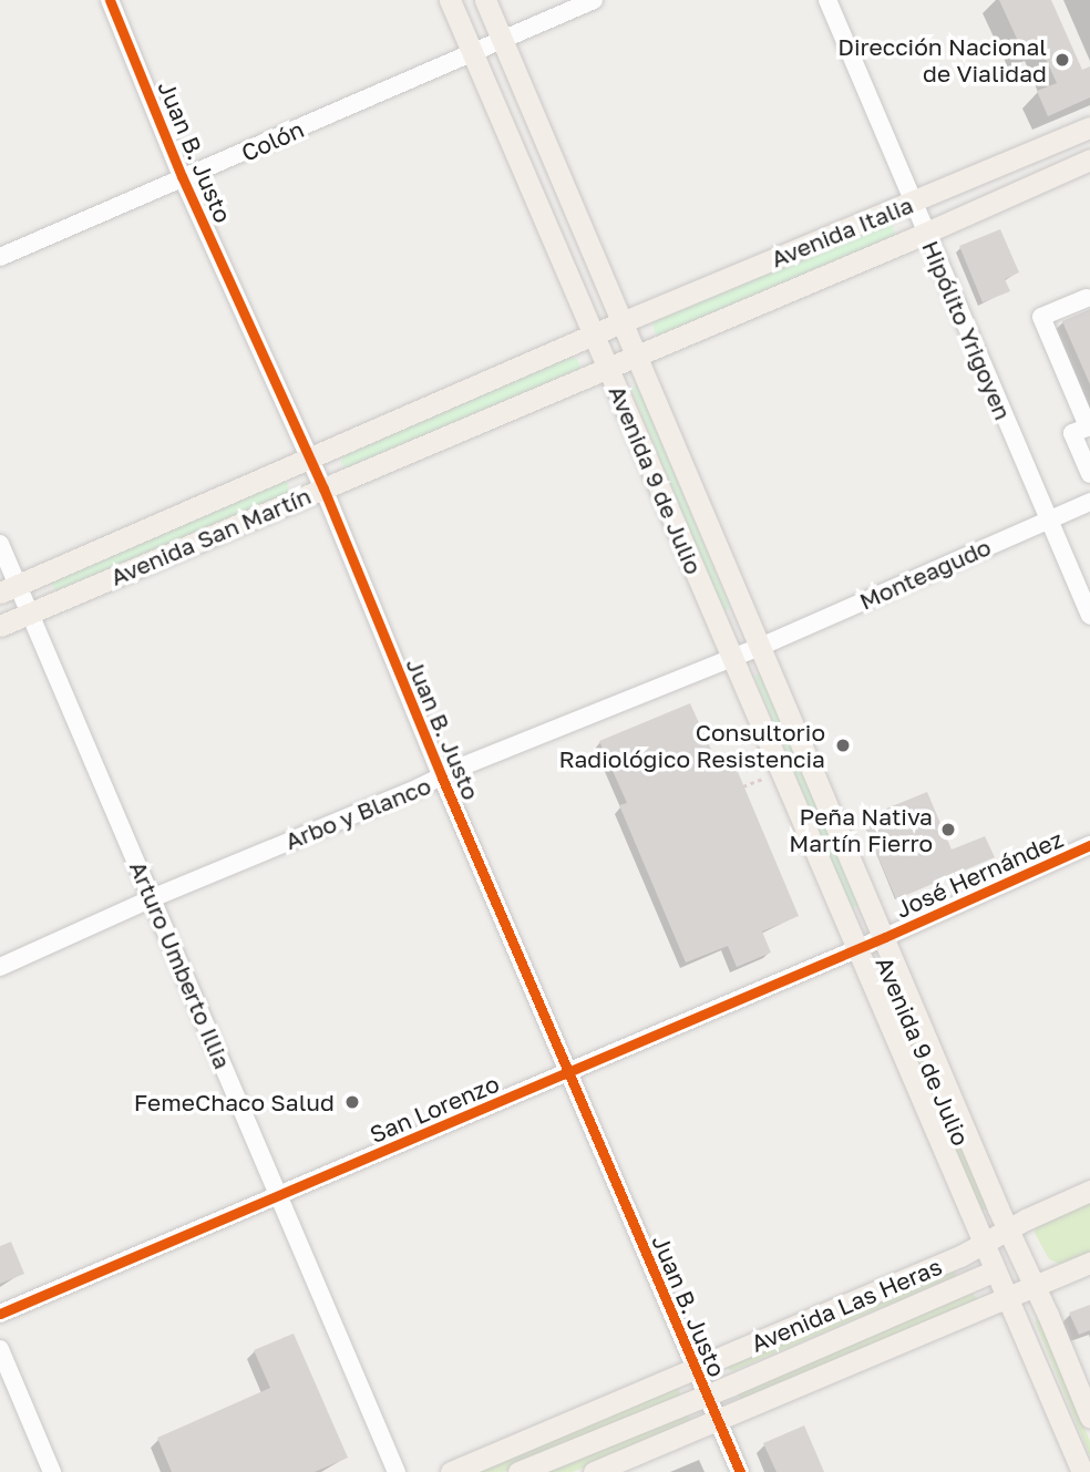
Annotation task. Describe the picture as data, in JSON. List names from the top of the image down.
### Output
{
  "streets": {
    "main road": [
      "Avenida Italia",
      "Avenida 9 de Julio",
      "Avenida San Martín",
      "Avenida Las Heras"
    ],
    "street": [
      "Colón",
      "Juan B. Justo",
      "Hipólito Yrigoyen",
      "Monteagudo",
      "Arbo y Blanco",
      "José Hernández",
      "Arturo Umberto Illia",
      "San Lorenzo"
    ]
  },
  "crossings": [
    ["Colón", "Juan B. Justo"],
    ["Colón", "Avenida 9 de Julio"],
    ["Juan B. Justo", "Avenida San Martín"],
    ["Juan B. Justo", "Arbo y Blanco"],
    ["Juan B. Justo", "San Lorenzo"],
    ["Juan B. Justo", "Avenida Las Heras"],
    ["Avenida Italia", "Hipólito Yrigoyen"],
    ["Avenida Italia", "Avenida 9 de Julio"],
    ["Avenida Italia", "Avenida San Martín"],
    ["Hipólito Yrigoyen", "Monteagudo"],
    ["Avenida 9 de Julio", "Avenida San Martín"],
    ["Avenida 9 de Julio", "Monteagudo"],
    ["Avenida 9 de Julio", "Arbo y Blanco"],
    ["Avenida 9 de Julio", "José Hernández"],
    ["Avenida 9 de Julio", "San Lorenzo"],
    ["Avenida 9 de Julio", "Avenida Las Heras"],
    ["Avenida San Martín", "Arturo Umberto Illia"],
    ["Monteagudo", "Arbo y Blanco"],
    ["Arbo y Blanco", "Arturo Umberto Illia"],
    ["José Hernández", "San Lorenzo"],
    ["Arturo Umberto Illia", "San Lorenzo"]
  ],
  "places": [
    "Dirección Nacional de Vialidad",
    "Consultorio Radiológico Resistencia",
    "Peña Nativa Martín Fierro",
    "FemeChaco Salud"
  ]
}
